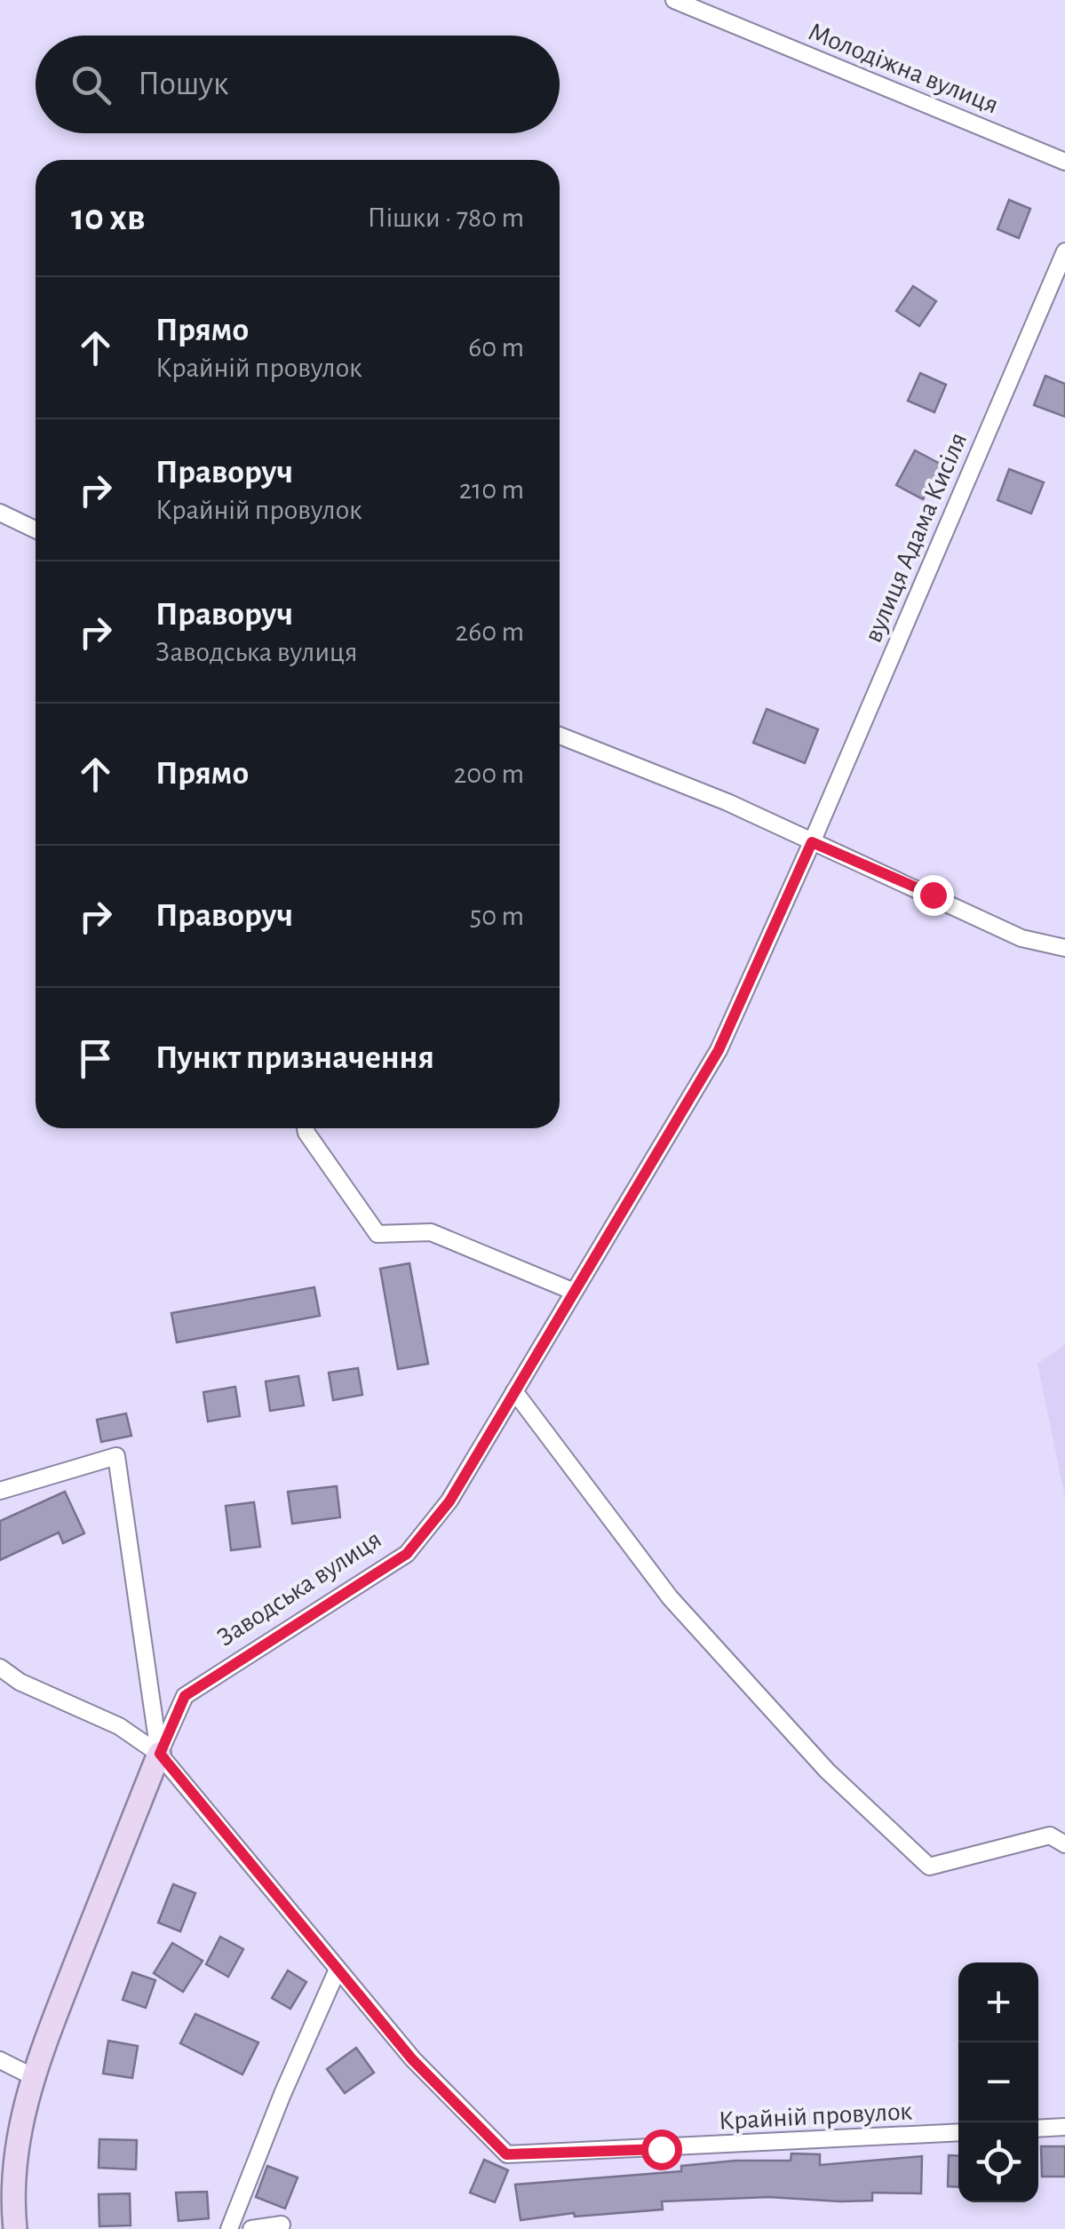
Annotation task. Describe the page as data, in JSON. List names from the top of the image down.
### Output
{
  "streets": {
    "street": [
      "Молодіжна вулиця",
      "вулиця Адама Кисіля",
      "Заводська вулиця",
      "Крайній провулок"
    ]
  },
  "crossings": [
    ["вулиця Адама Кисіля", "Заводська вулиця"],
    ["Заводська вулиця", "Крайній провулок"]
  ],
  "page": {
    "search": "Пошук",
    "heading": ["10 хв", "Пішки · 780 m"],
    "list": [
      ["Прямо", "Крайній провулок", "60 m"],
      ["Праворуч", "Крайній провулок", "210 m"],
      ["Праворуч", "Заводська вулиця", "260 m"],
      ["Прямо", "200 m"],
      ["Праворуч", "50 m"],
      "Пункт призначення"
    ],
    "map_buttons": ["+", "−"]
  }
}
